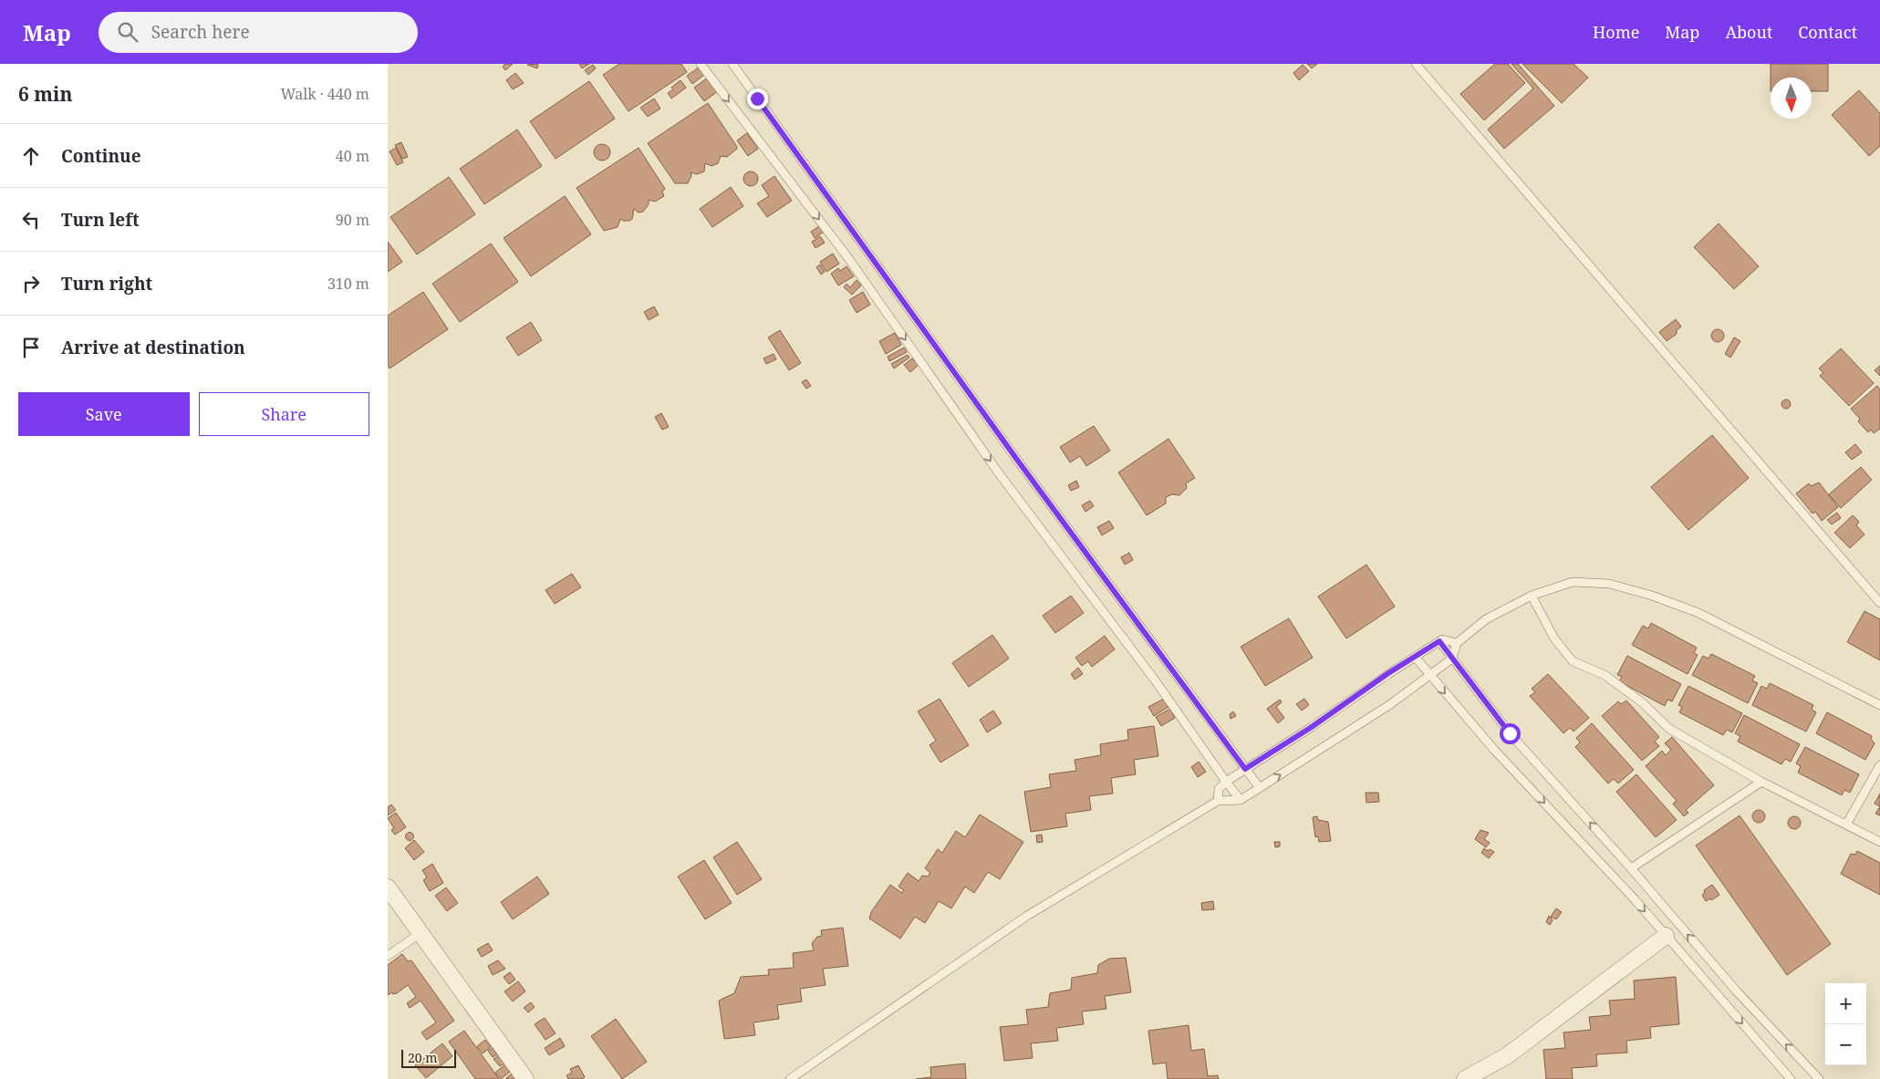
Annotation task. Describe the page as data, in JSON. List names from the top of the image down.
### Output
{
  "scale_bar": "20 m",
  "north": "bottom",
  "page": {
    "header": "Map",
    "search": "Search here",
    "nav": [
      "Home",
      "Map",
      "About",
      "Contact"
    ],
    "heading": ["6 min", "Walk · 440 m"],
    "list": [
      ["Continue", "40 m"],
      ["Turn left", "90 m"],
      ["Turn right", "310 m"],
      "Arrive at destination"
    ],
    "buttons": ["Save", "Share"],
    "map_buttons": ["+", "−"],
    "scale": "20 m"
  }
}
